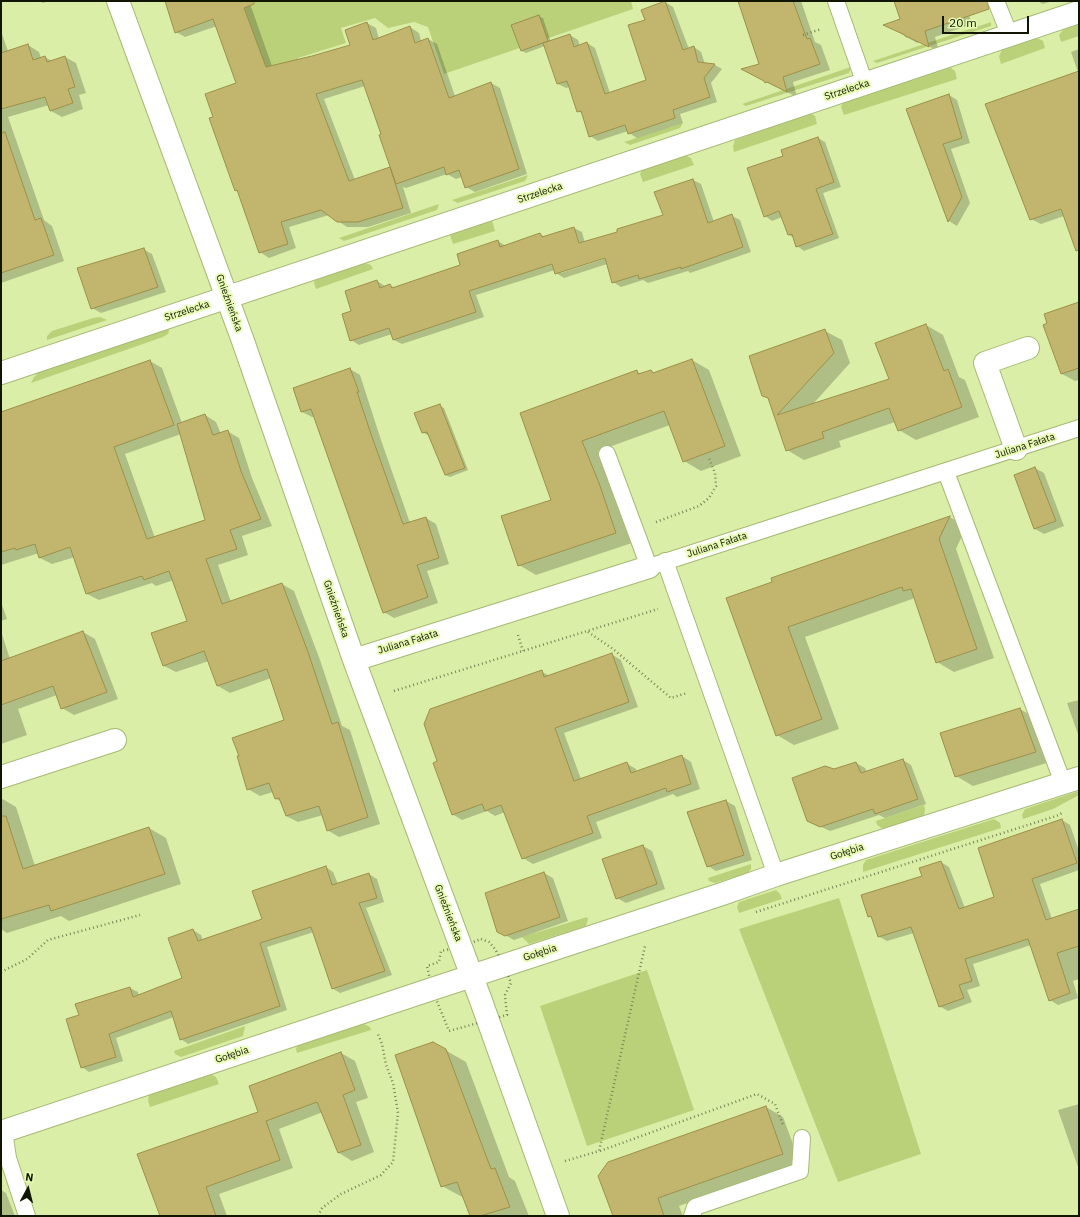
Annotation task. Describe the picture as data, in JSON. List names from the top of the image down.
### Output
{
  "streets": {
    "street": [
      "Strzelecka",
      "Gnieźnieńska",
      "Juliana Fałata",
      "Gołębia"
    ]
  },
  "crossings": [
    ["Strzelecka", "Gnieźnieńska"],
    ["Gnieźnieńska", "Juliana Fałata"],
    ["Gnieźnieńska", "Gołębia"]
  ],
  "scale_bar": "20 m",
  "north": "top"
}
